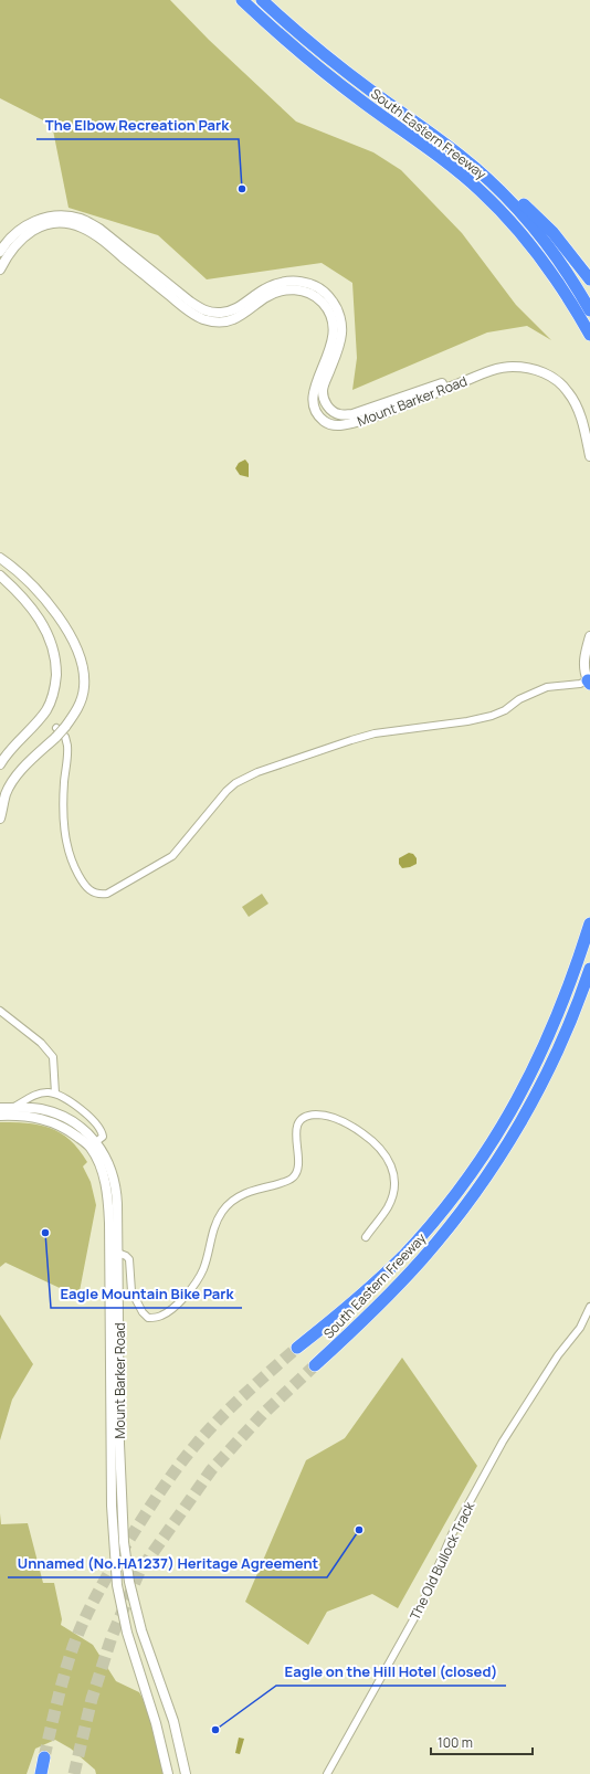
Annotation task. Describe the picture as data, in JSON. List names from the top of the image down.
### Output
{
  "streets": {
    "highway": ["South Eastern Freeway"],
    "main road": ["Mount Barker Road"],
    "street": ["The Old Bullock Track"]
  },
  "places": [
    "The Elbow Recreation Park",
    "Eagle Mountain Bike Park",
    "Unnamed (No.HA1237) Heritage Agreement",
    "Eagle on the Hill Hotel (closed)"
  ],
  "scale_bar": "100 m"
}
